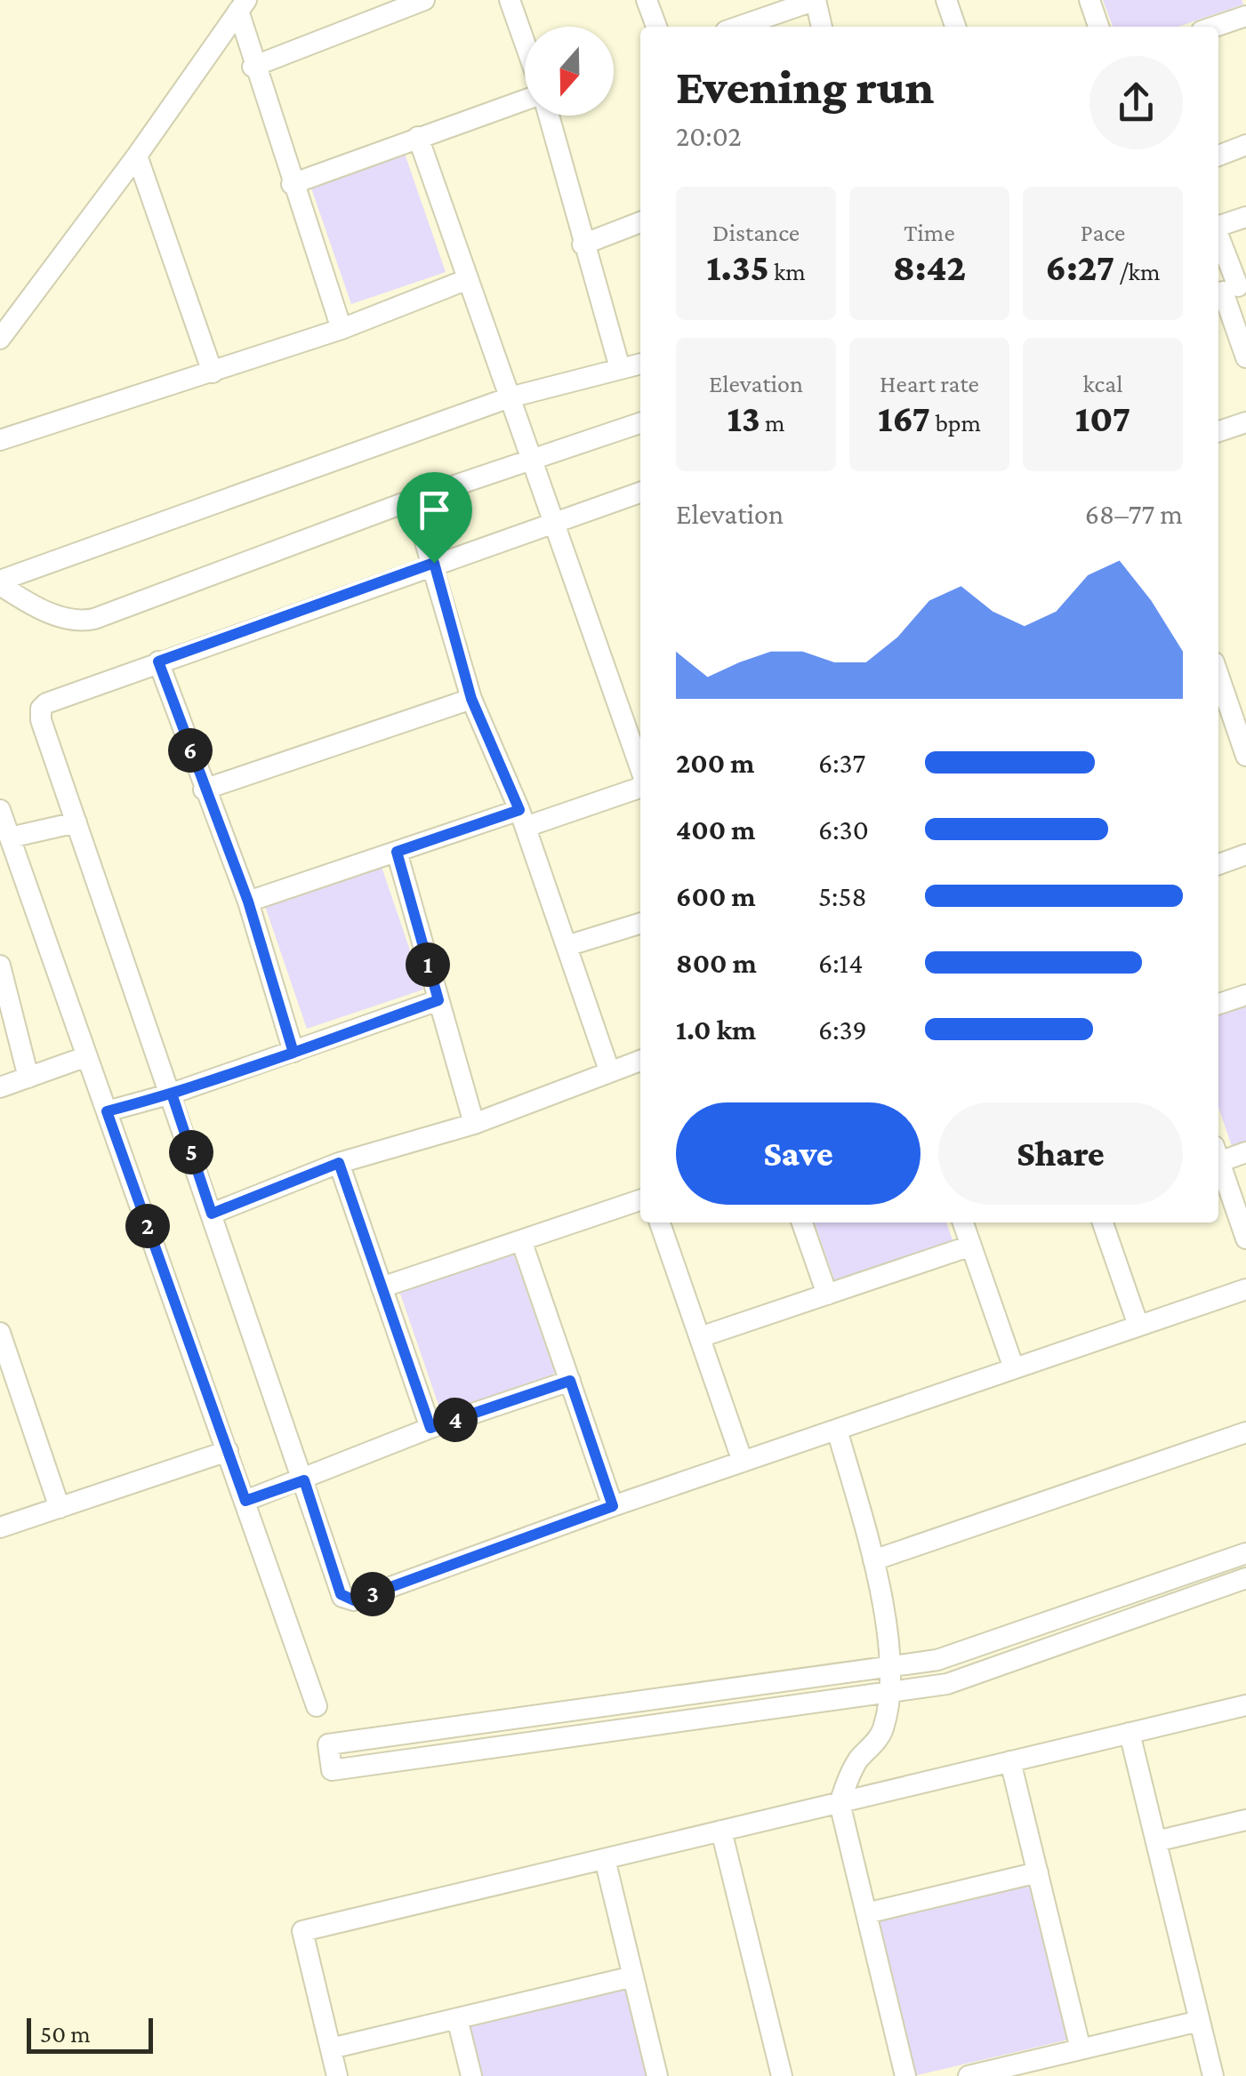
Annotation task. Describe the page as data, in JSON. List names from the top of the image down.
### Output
{
  "scale_bar": "50 m",
  "north": "bottom",
  "page": {
    "heading": ["Evening run", "20:02"],
    "stats": [
      ["Distance", "1.35 km"],
      ["Time", "8:42"],
      ["Pace", "6:27 /km"],
      ["Elevation", "13 m"],
      ["Heart rate", "167 bpm"],
      ["kcal", "107"]
    ],
    "chart": ["Elevation", "68–77 m"],
    "pins": [
      "6",
      "1",
      "5",
      "2",
      "4",
      "3"
    ],
    "list": [
      {
        "name": "200 m",
        "note": "6:37"
      },
      {
        "name": "400 m",
        "note": "6:30"
      },
      {
        "name": "600 m",
        "note": "5:58"
      },
      {
        "name": "800 m",
        "note": "6:14"
      },
      {
        "name": "1.0 km",
        "note": "6:39"
      }
    ],
    "buttons": ["Save", "Share"],
    "scale": "50 m"
  }
}
